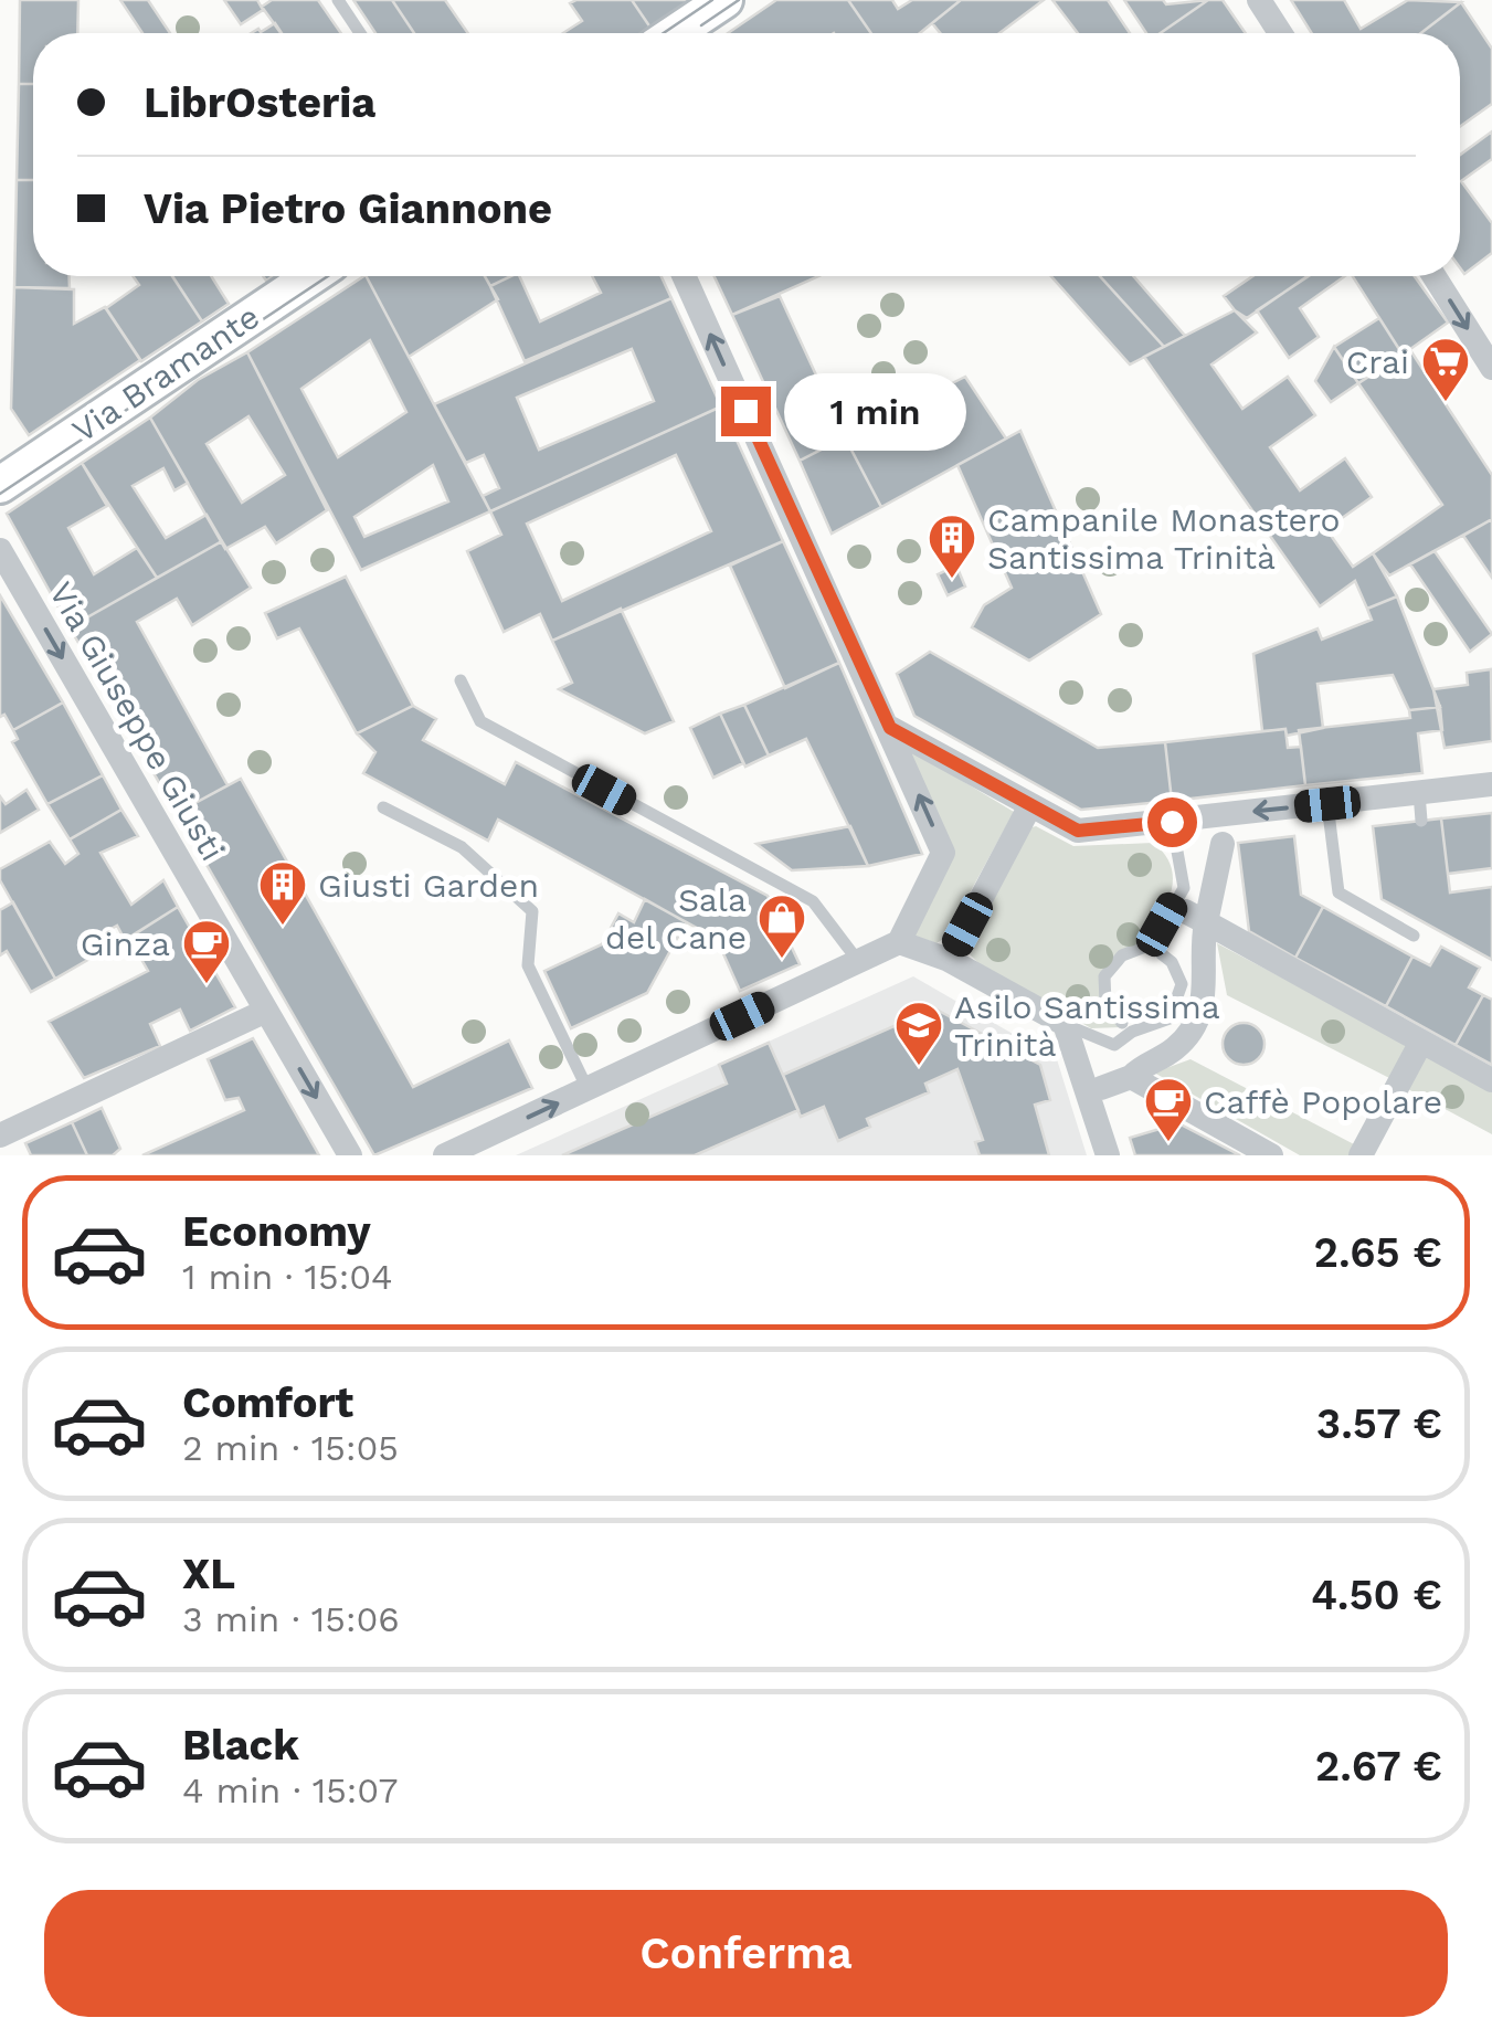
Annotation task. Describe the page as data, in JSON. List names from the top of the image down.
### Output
{
  "streets": {
    "street": ["Via Bramante", "Via Giuseppe Giusti"]
  },
  "one_way": ["Via Giuseppe Giusti"],
  "places": {
    "supermarket": ["Crai"],
    "building": ["Campanile Monastero Santissima Trinità", "Giusti Garden"],
    "shop": ["Sala del Cane"],
    "cafe": ["Ginza", "Caffè Popolare"],
    "school or university": ["Asilo Santissima Trinità"]
  },
  "page": {
    "banner": ["LibrOsteria", "Via Pietro Giannone"],
    "bubble": "1 min",
    "list": [
      {
        "name": "Economy",
        "note": "1 min · 15:04",
        "value": "2.65 €"
      },
      {
        "name": "Comfort",
        "note": "2 min · 15:05",
        "value": "3.57 €"
      },
      {
        "name": "XL",
        "note": "3 min · 15:06",
        "value": "4.50 €"
      },
      {
        "name": "Black",
        "note": "4 min · 15:07",
        "value": "2.67 €"
      }
    ],
    "buttons": "Conferma"
  }
}
